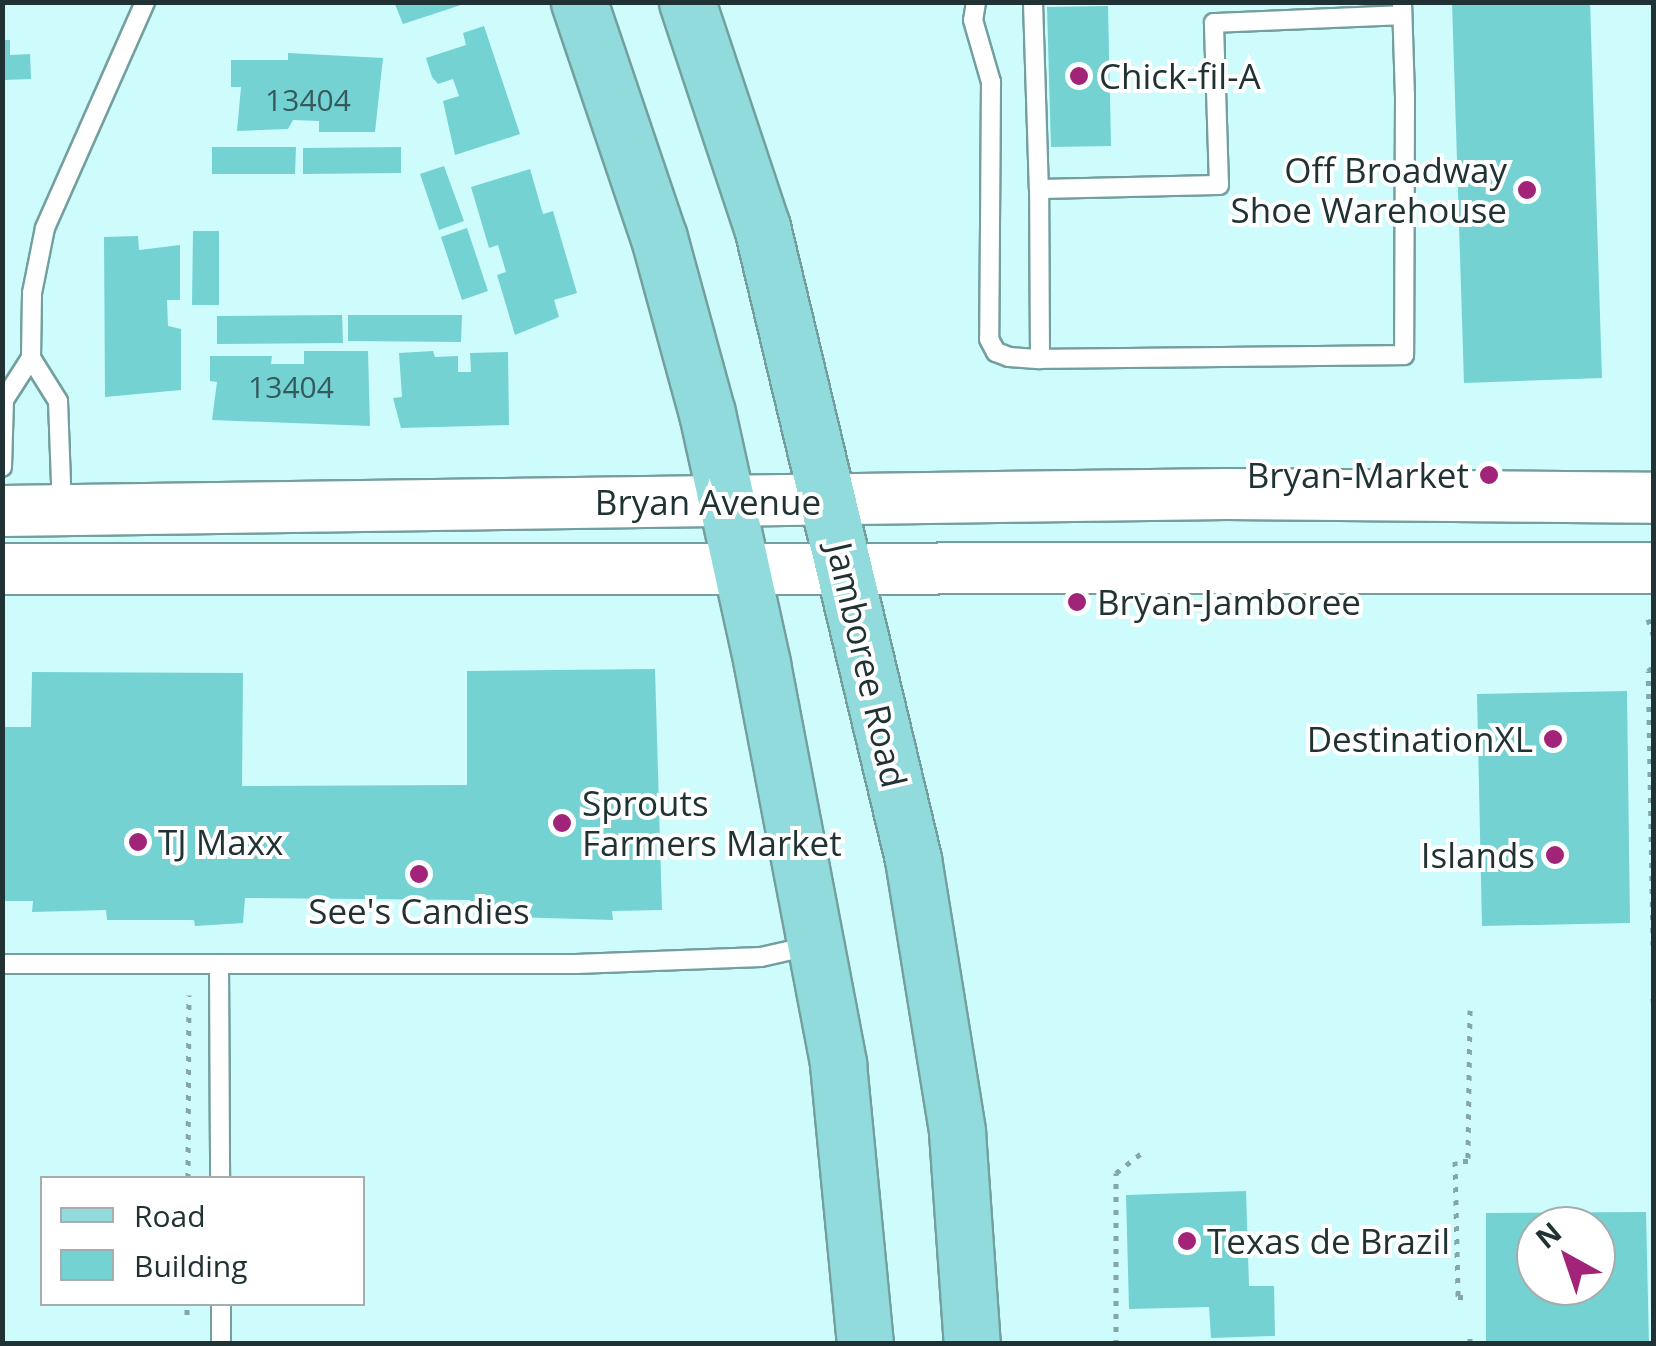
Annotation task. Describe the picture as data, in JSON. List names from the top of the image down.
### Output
{
  "streets": {
    "main road": ["Bryan Avenue", "Jamboree Road"]
  },
  "crossings": [
    ["Bryan Avenue", "Jamboree Road"]
  ],
  "places": [
    "Chick-fil-A",
    "Off Broadway Shoe Warehouse",
    "Bryan-Market",
    "Bryan-Jamboree",
    "DestinationXL",
    "Sprouts Farmers Market",
    "TJ Maxx",
    "Islands",
    "See's Candies",
    "Texas de Brazil"
  ],
  "house_numbers": ["13404", "13404"],
  "legend": ["Road", "Building"],
  "north": "top left"
}
